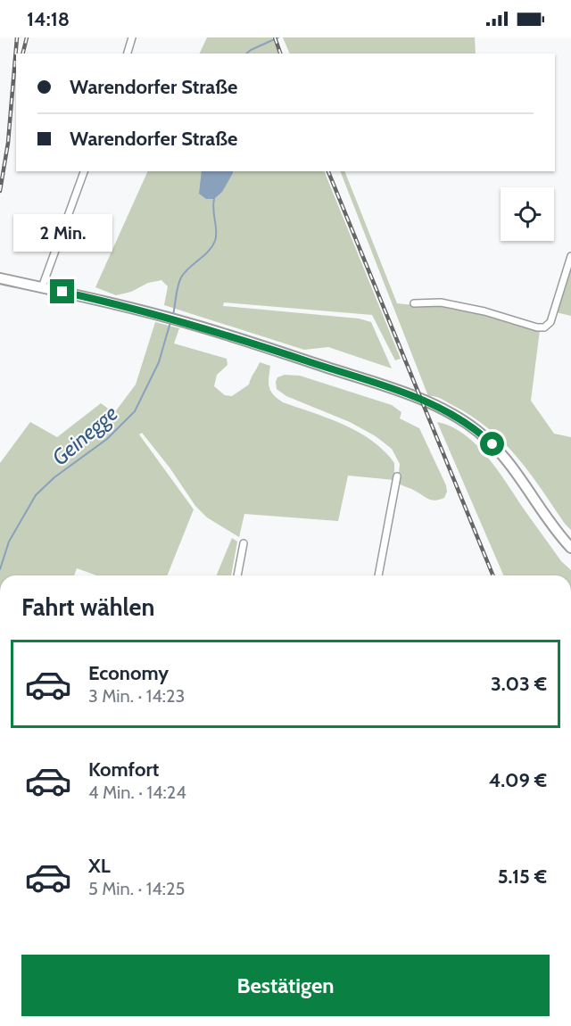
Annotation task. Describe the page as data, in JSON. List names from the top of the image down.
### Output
{
  "water": ["Geinegge"],
  "page": {
    "status": "14:18",
    "banner": ["Warendorfer Straße", "Warendorfer Straße"],
    "bubble": "2 Min.",
    "heading": "Fahrt wählen",
    "list": [
      {
        "name": "Economy",
        "note": "3 Min. · 14:23",
        "value": "3.03 €"
      },
      {
        "name": "Komfort",
        "note": "4 Min. · 14:24",
        "value": "4.09 €"
      },
      {
        "name": "XL",
        "note": "5 Min. · 14:25",
        "value": "5.15 €"
      }
    ],
    "buttons": "Bestätigen"
  }
}
